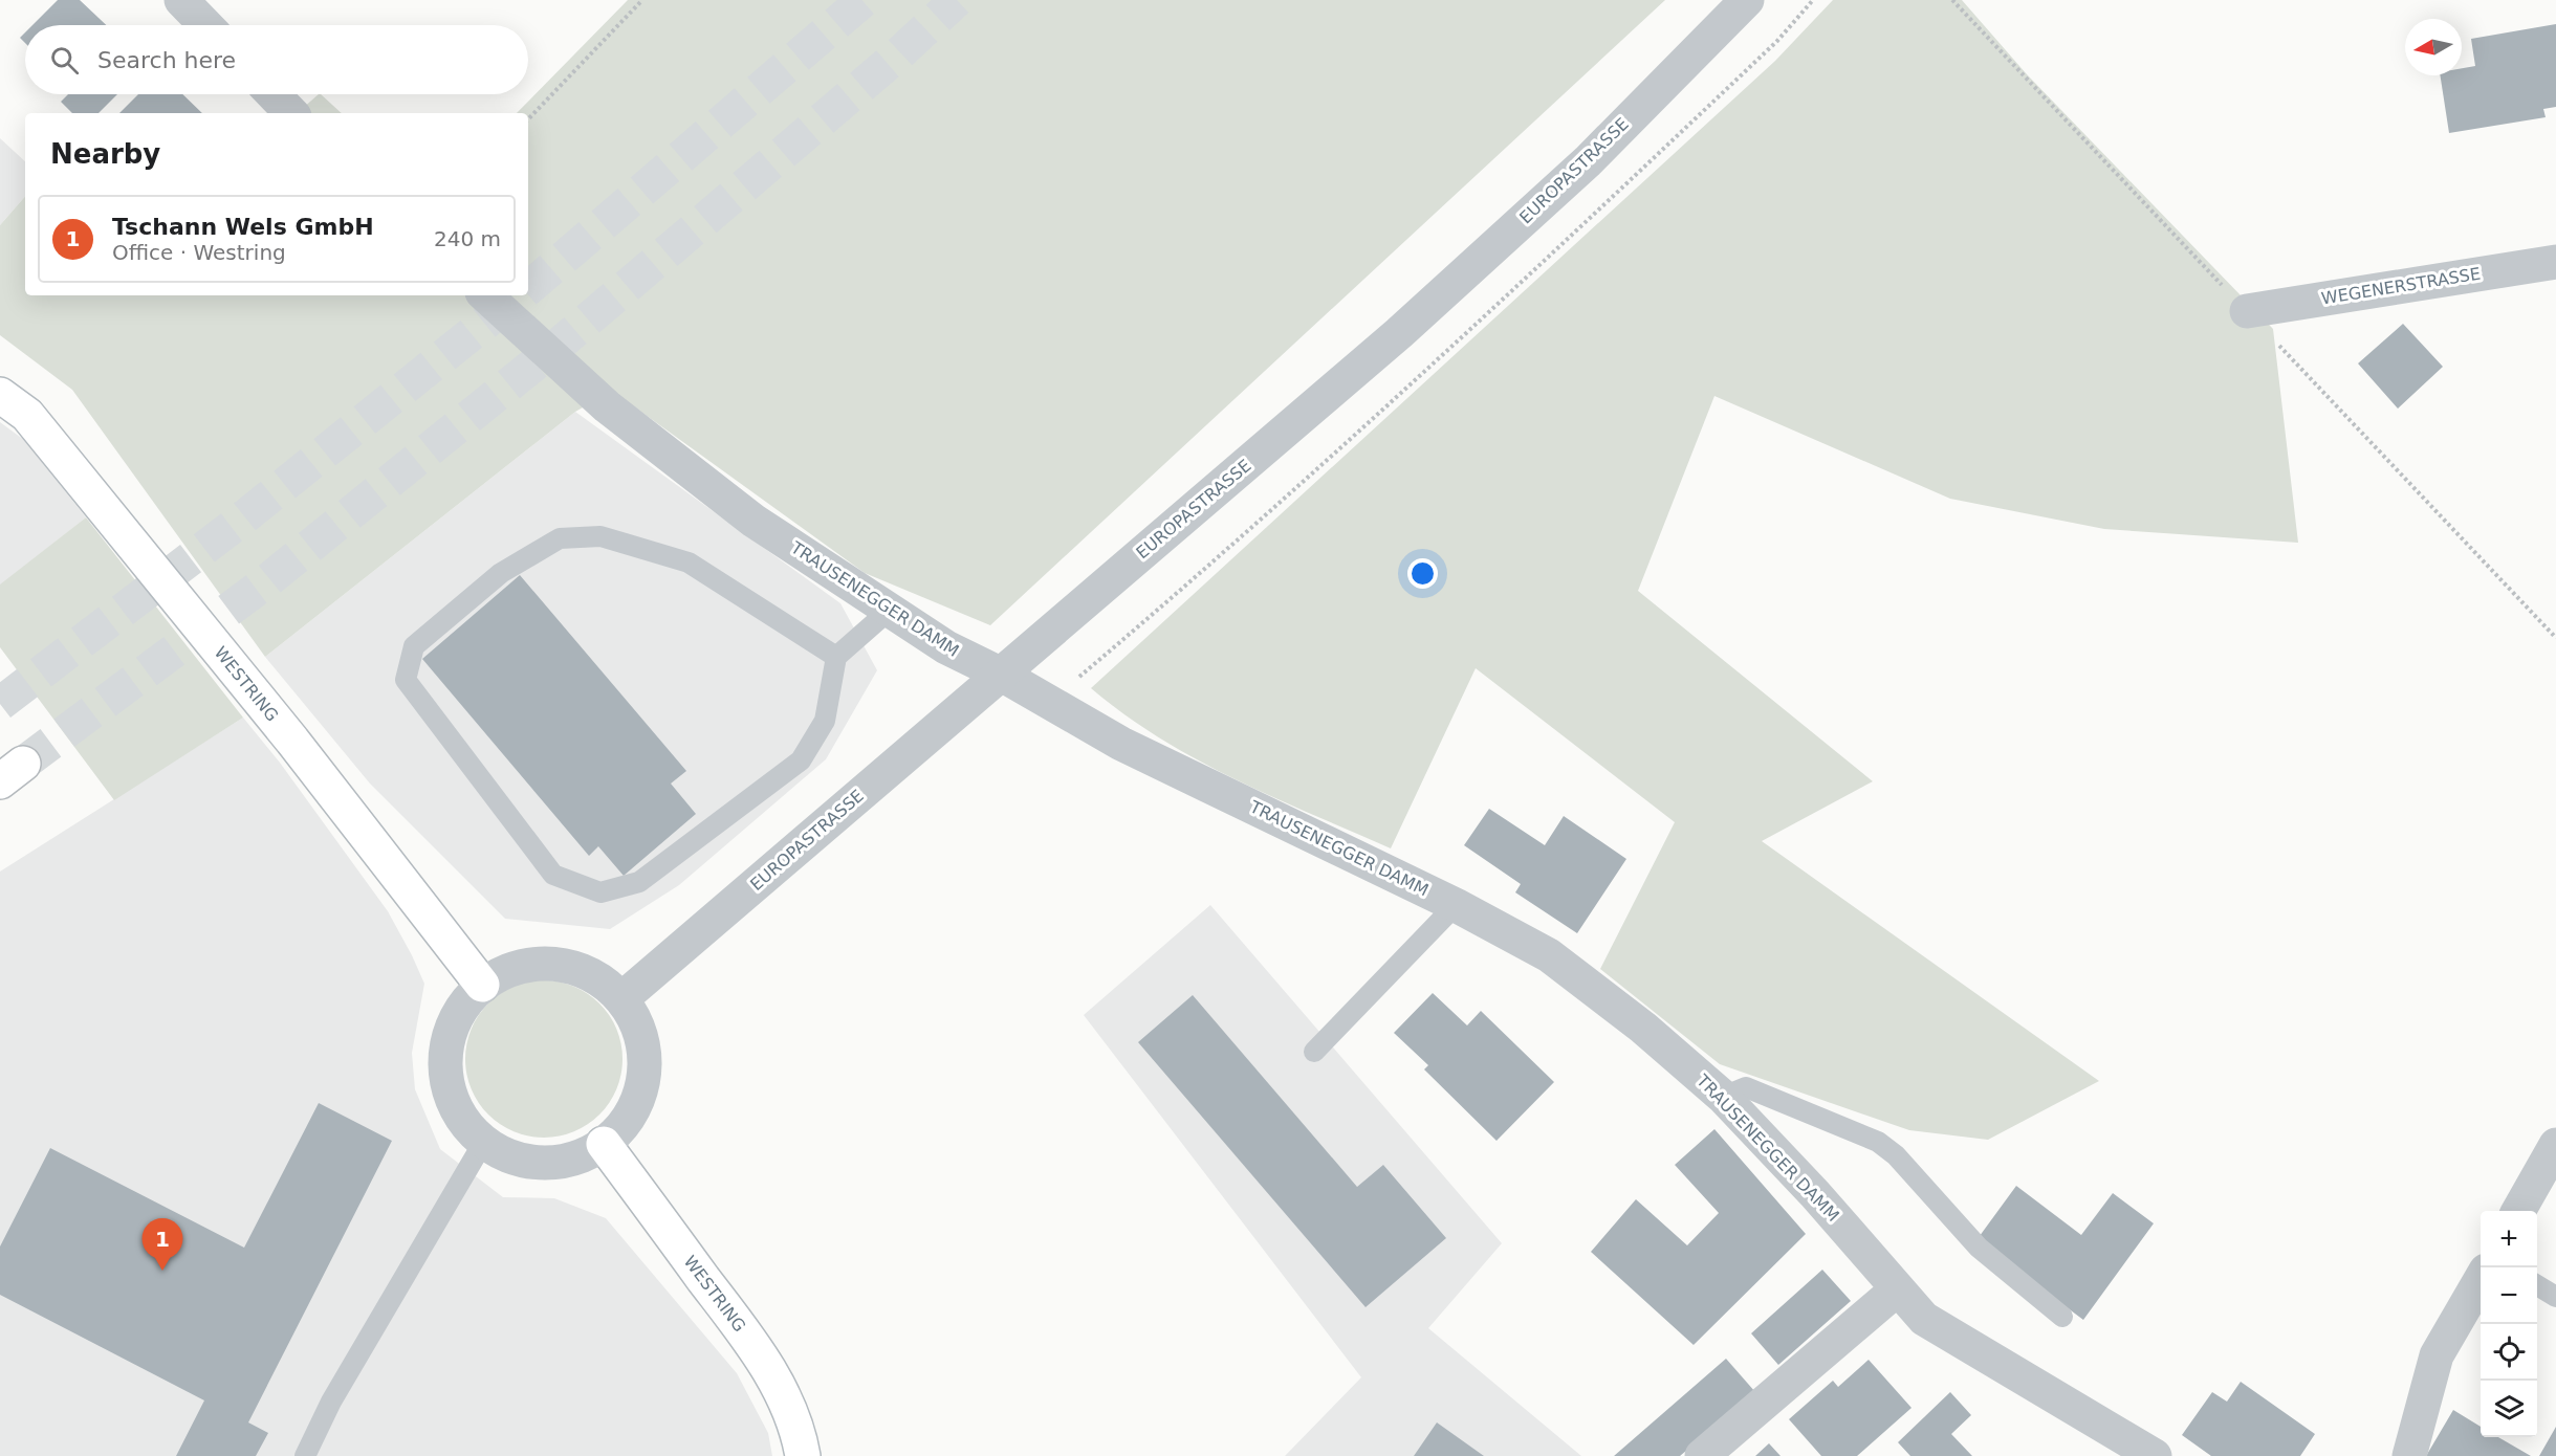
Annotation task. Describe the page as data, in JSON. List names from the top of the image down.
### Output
{
  "streets": {
    "main road": ["WESTRING"],
    "street": ["EUROPASTRASSE", "WEGENERSTRASSE", "TRAUSENEGGER DAMM"]
  },
  "crossings": [
    ["EUROPASTRASSE", "TRAUSENEGGER DAMM"],
    ["EUROPASTRASSE", "WESTRING"]
  ],
  "north": "left",
  "page": {
    "search": "Search here",
    "heading": "Nearby",
    "list": [
      {
        "mark": "1",
        "name": "Tschann Wels GmbH",
        "note": "Office · Westring",
        "value": "240 m"
      }
    ],
    "map_buttons": ["+", "−"],
    "pins": "1"
  }
}
